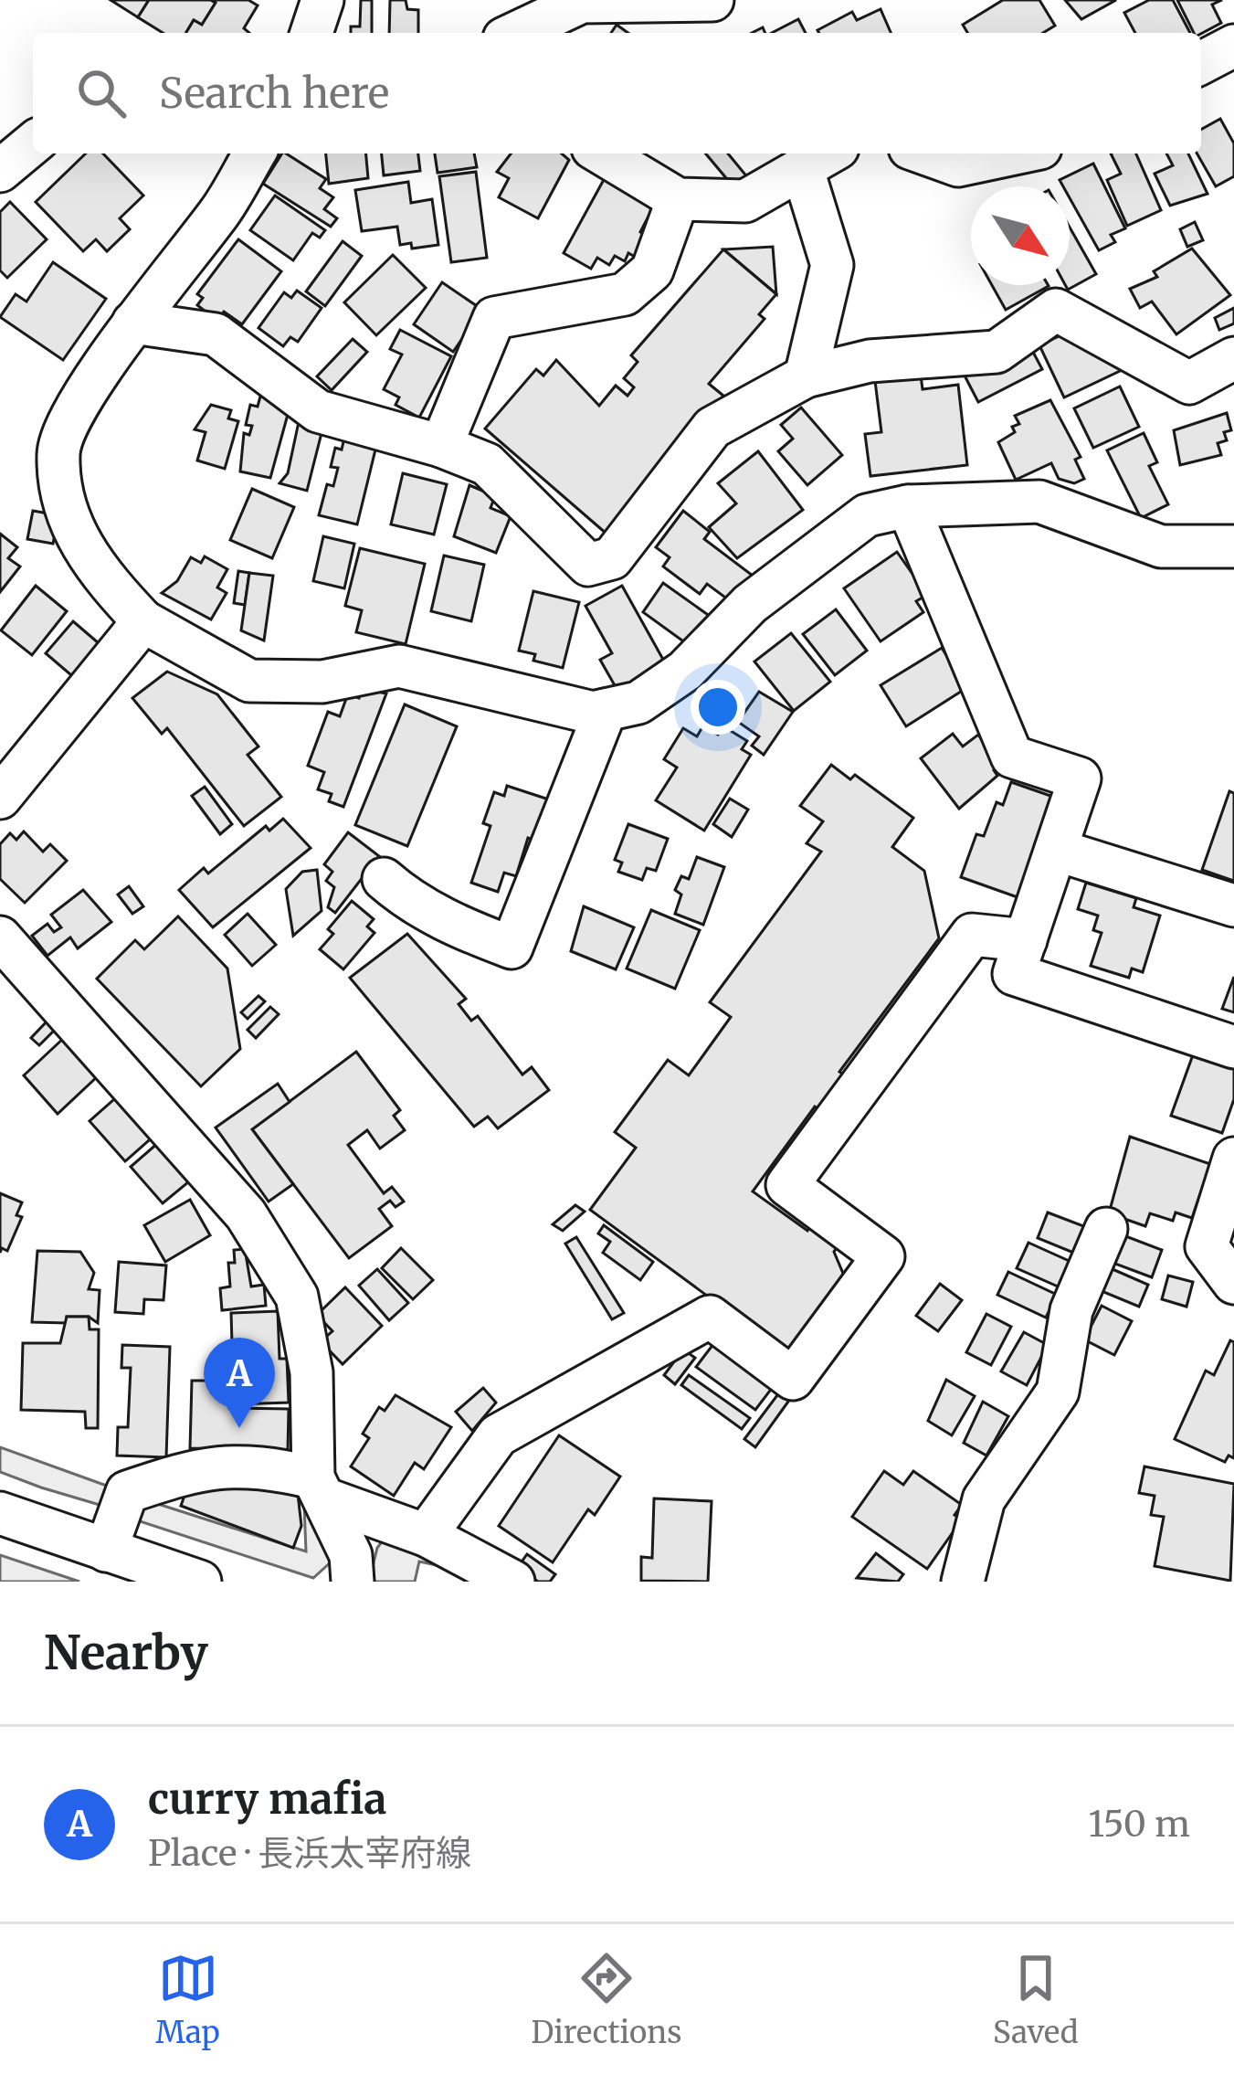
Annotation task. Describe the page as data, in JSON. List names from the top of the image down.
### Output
{
  "north": "bottom right",
  "page": {
    "search": "Search here",
    "pins": "A",
    "heading": "Nearby",
    "list": [
      {
        "mark": "A",
        "name": "curry mafia",
        "note": "Place · 長浜太宰府線",
        "value": "150 m"
      }
    ],
    "nav": ["Map", "Directions", "Saved"]
  }
}
